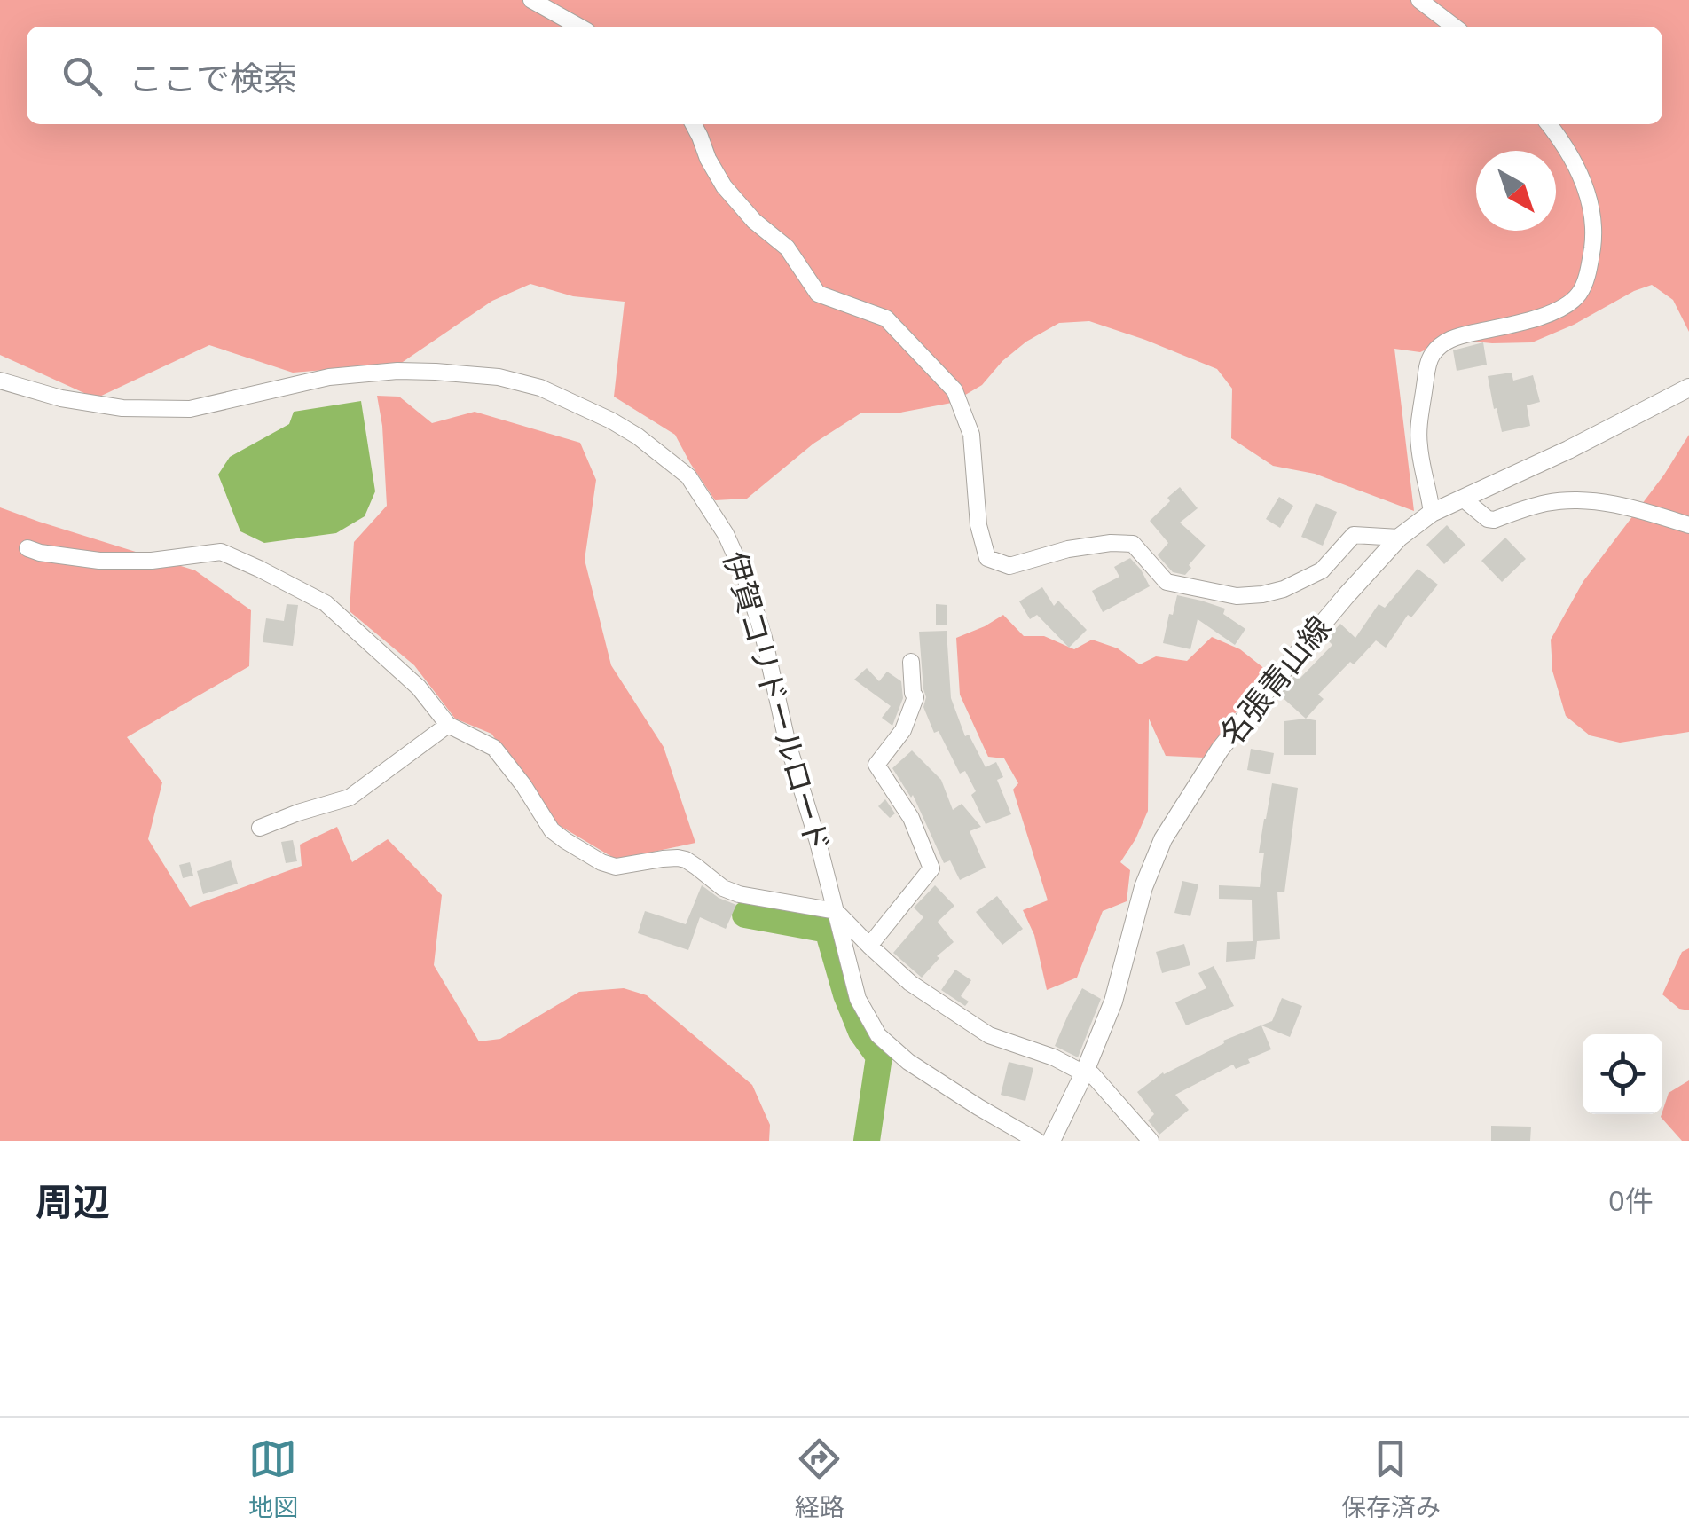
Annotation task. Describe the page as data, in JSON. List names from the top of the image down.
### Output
{
  "streets": {
    "main road": ["名張青山線"],
    "street": ["伊賀コリドールロード"]
  },
  "north": "bottom right",
  "page": {
    "search": "ここで検索",
    "heading": ["周辺", "0件"],
    "nav": ["地図", "経路", "保存済み"]
  }
}
